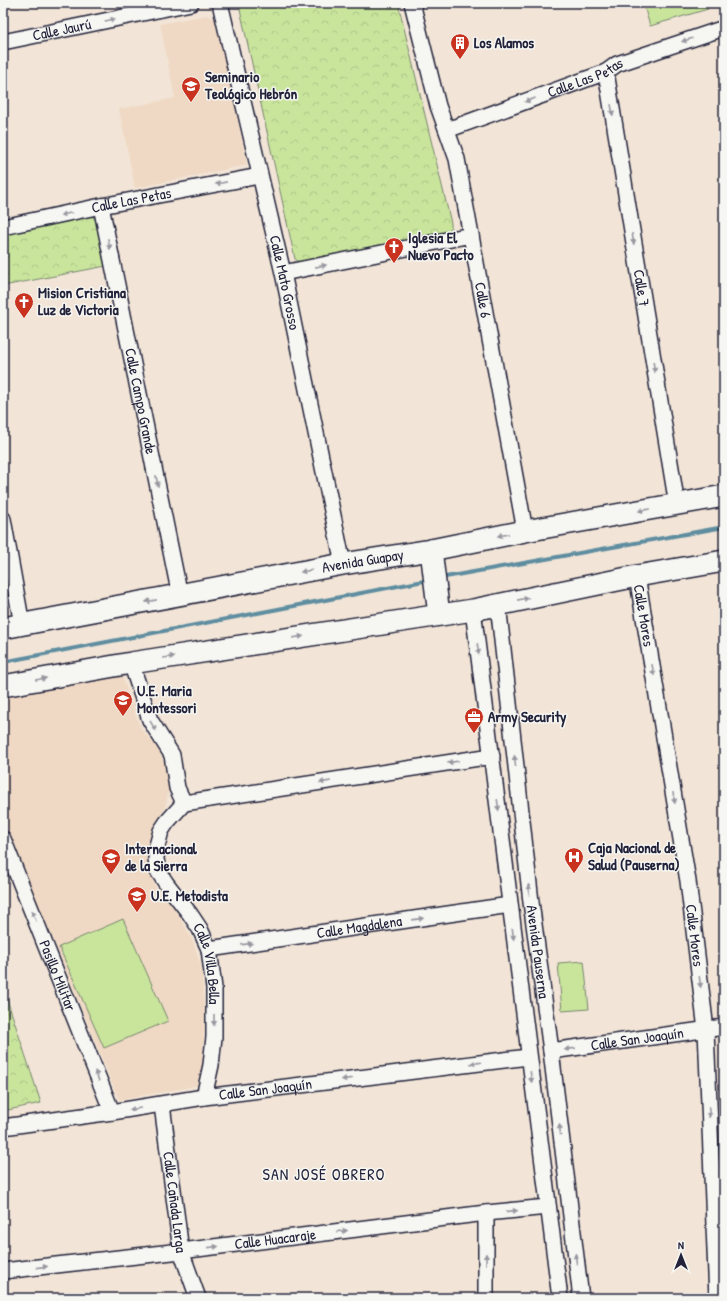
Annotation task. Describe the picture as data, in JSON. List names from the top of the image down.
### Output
{
  "streets": {
    "main road": ["Avenida Guapay"],
    "street": [
      "Calle Jaurú",
      "Calle Las Petas",
      "Calle Mato Grosso",
      "Calle 7",
      "Calle 6",
      "Calle Campo Grande",
      "Calle Mores",
      "Calle Magdalena",
      "Avenida Pauserna",
      "Calle Villa Bella",
      "Pasillo Militar",
      "Calle San Joaquín",
      "Calle Cañada Larga",
      "Calle Huacaraje"
    ]
  },
  "crossings": [
    ["Calle Las Petas", "Calle Mato Grosso"],
    ["Calle Las Petas", "Calle 7"],
    ["Calle Las Petas", "Calle 6"],
    ["Calle Las Petas", "Calle Campo Grande"],
    ["Calle Mato Grosso", "Avenida Guapay"],
    ["Calle 7", "Avenida Guapay"],
    ["Calle 6", "Avenida Guapay"],
    ["Calle Campo Grande", "Avenida Guapay"],
    ["Calle Mores", "Calle San Joaquín"],
    ["Calle Magdalena", "Avenida Pauserna"],
    ["Calle Magdalena", "Calle Villa Bella"],
    ["Avenida Pauserna", "Calle San Joaquín"],
    ["Avenida Pauserna", "Calle Huacaraje"],
    ["Calle Villa Bella", "Calle San Joaquín"],
    ["Pasillo Militar", "Calle San Joaquín"],
    ["Calle San Joaquín", "Calle Cañada Larga"],
    ["Calle Cañada Larga", "Calle Huacaraje"]
  ],
  "one_way": [
    "Calle Jaurú",
    "Calle Las Petas",
    "Calle 7",
    "Calle Campo Grande",
    "Calle Mores",
    "Calle Magdalena",
    "Calle Villa Bella",
    "Pasillo Militar",
    "Calle San Joaquín",
    "Calle Huacaraje"
  ],
  "districts": ["SAN JOSÉ OBRERO"],
  "places": {
    "building": ["Los Alamos"],
    "school or university": [
      "Seminario Teológico Hebrón",
      "U.E. Maria Montessori",
      "Internacional de la Sierra",
      "U.E. Metodista"
    ],
    "church": ["Iglesia El Nuevo Pacto", "Mision Cristiana Luz de Victoria"],
    "office": ["Army Security"],
    "hospital": ["Caja Nacional de Salud (Pauserna)"]
  },
  "north": "top"
}
